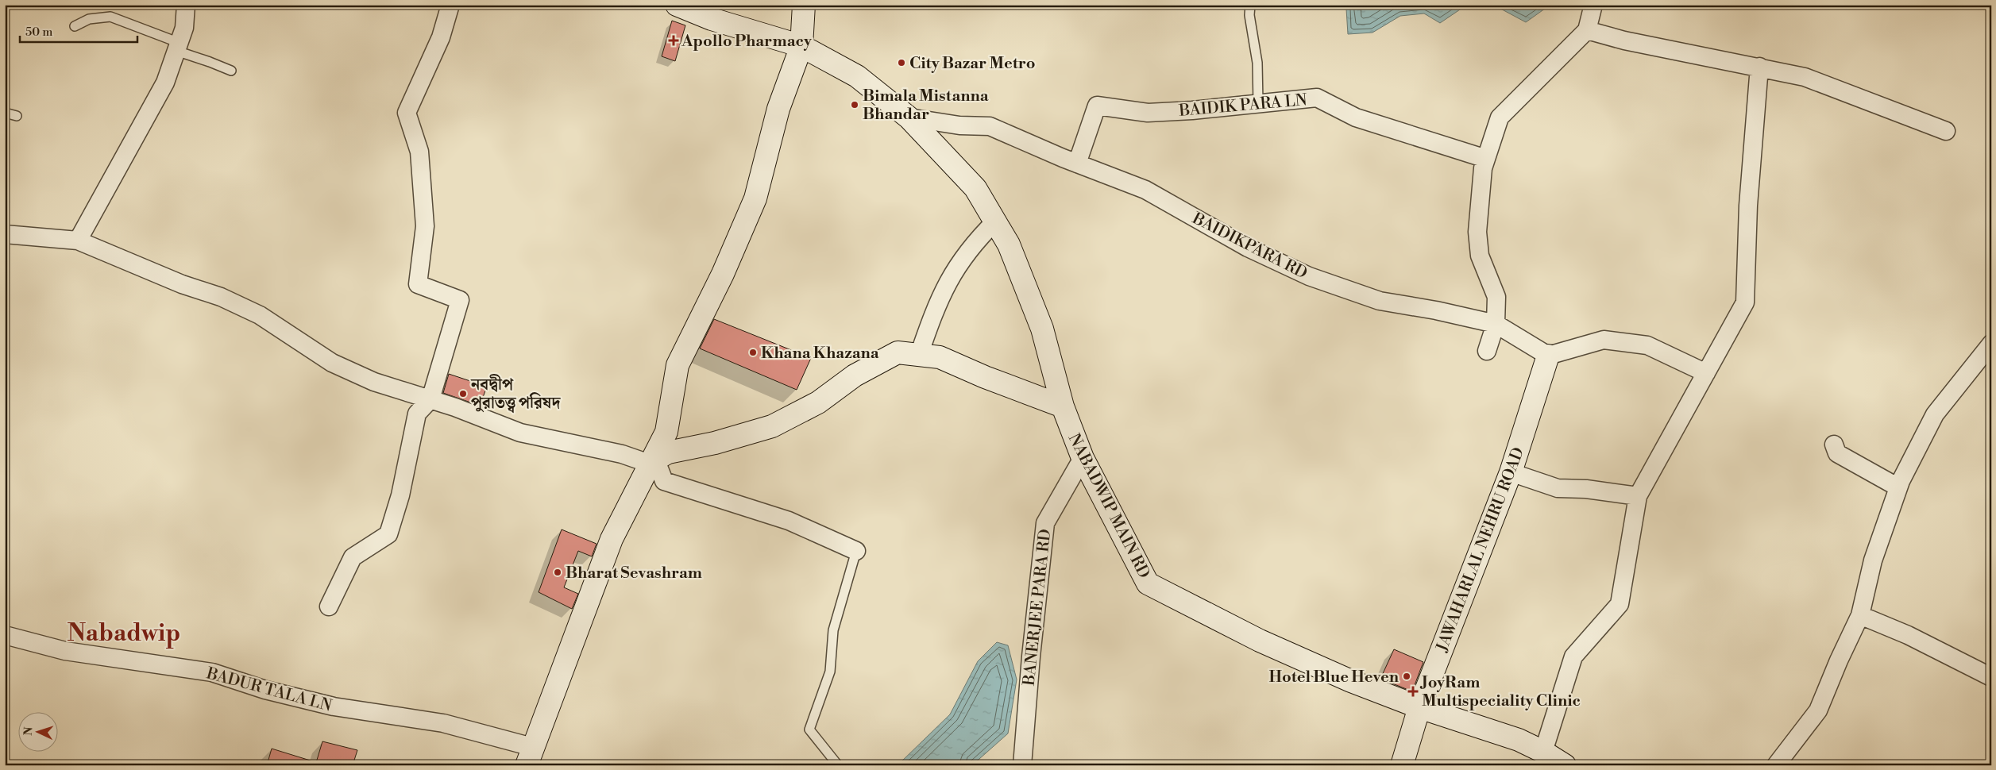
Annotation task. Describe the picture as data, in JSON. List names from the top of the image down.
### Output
{
  "streets": {
    "main road": ["NABADWIP MAIN RD", "JAWAHARLAL NEHRU ROAD"],
    "street": [
      "BAIDIK PARA LN",
      "BAIDIKPARA RD",
      "BANERJEE PARA RD",
      "BADUR TALA LN"
    ]
  },
  "crossings": [
    ["BAIDIK PARA LN", "BAIDIKPARA RD"],
    ["BAIDIKPARA RD", "NABADWIP MAIN RD"],
    ["BAIDIKPARA RD", "JAWAHARLAL NEHRU ROAD"],
    ["NABADWIP MAIN RD", "JAWAHARLAL NEHRU ROAD"],
    ["NABADWIP MAIN RD", "BANERJEE PARA RD"]
  ],
  "districts": ["Nabadwip"],
  "places": {
    "health": ["Apollo Pharmacy", "JoyRam Multispeciality Clinic"],
    "other": [
      "City Bazar Metro",
      "Bimala Mistanna Bhandar",
      "Khana Khazana",
      "নবদ্বীপ পুরাতত্ত্ব পরিষদ",
      "Bharat Sevashram",
      "Hotel Blue Heven"
    ]
  },
  "scale_bar": "50 m",
  "north": "left"
}
